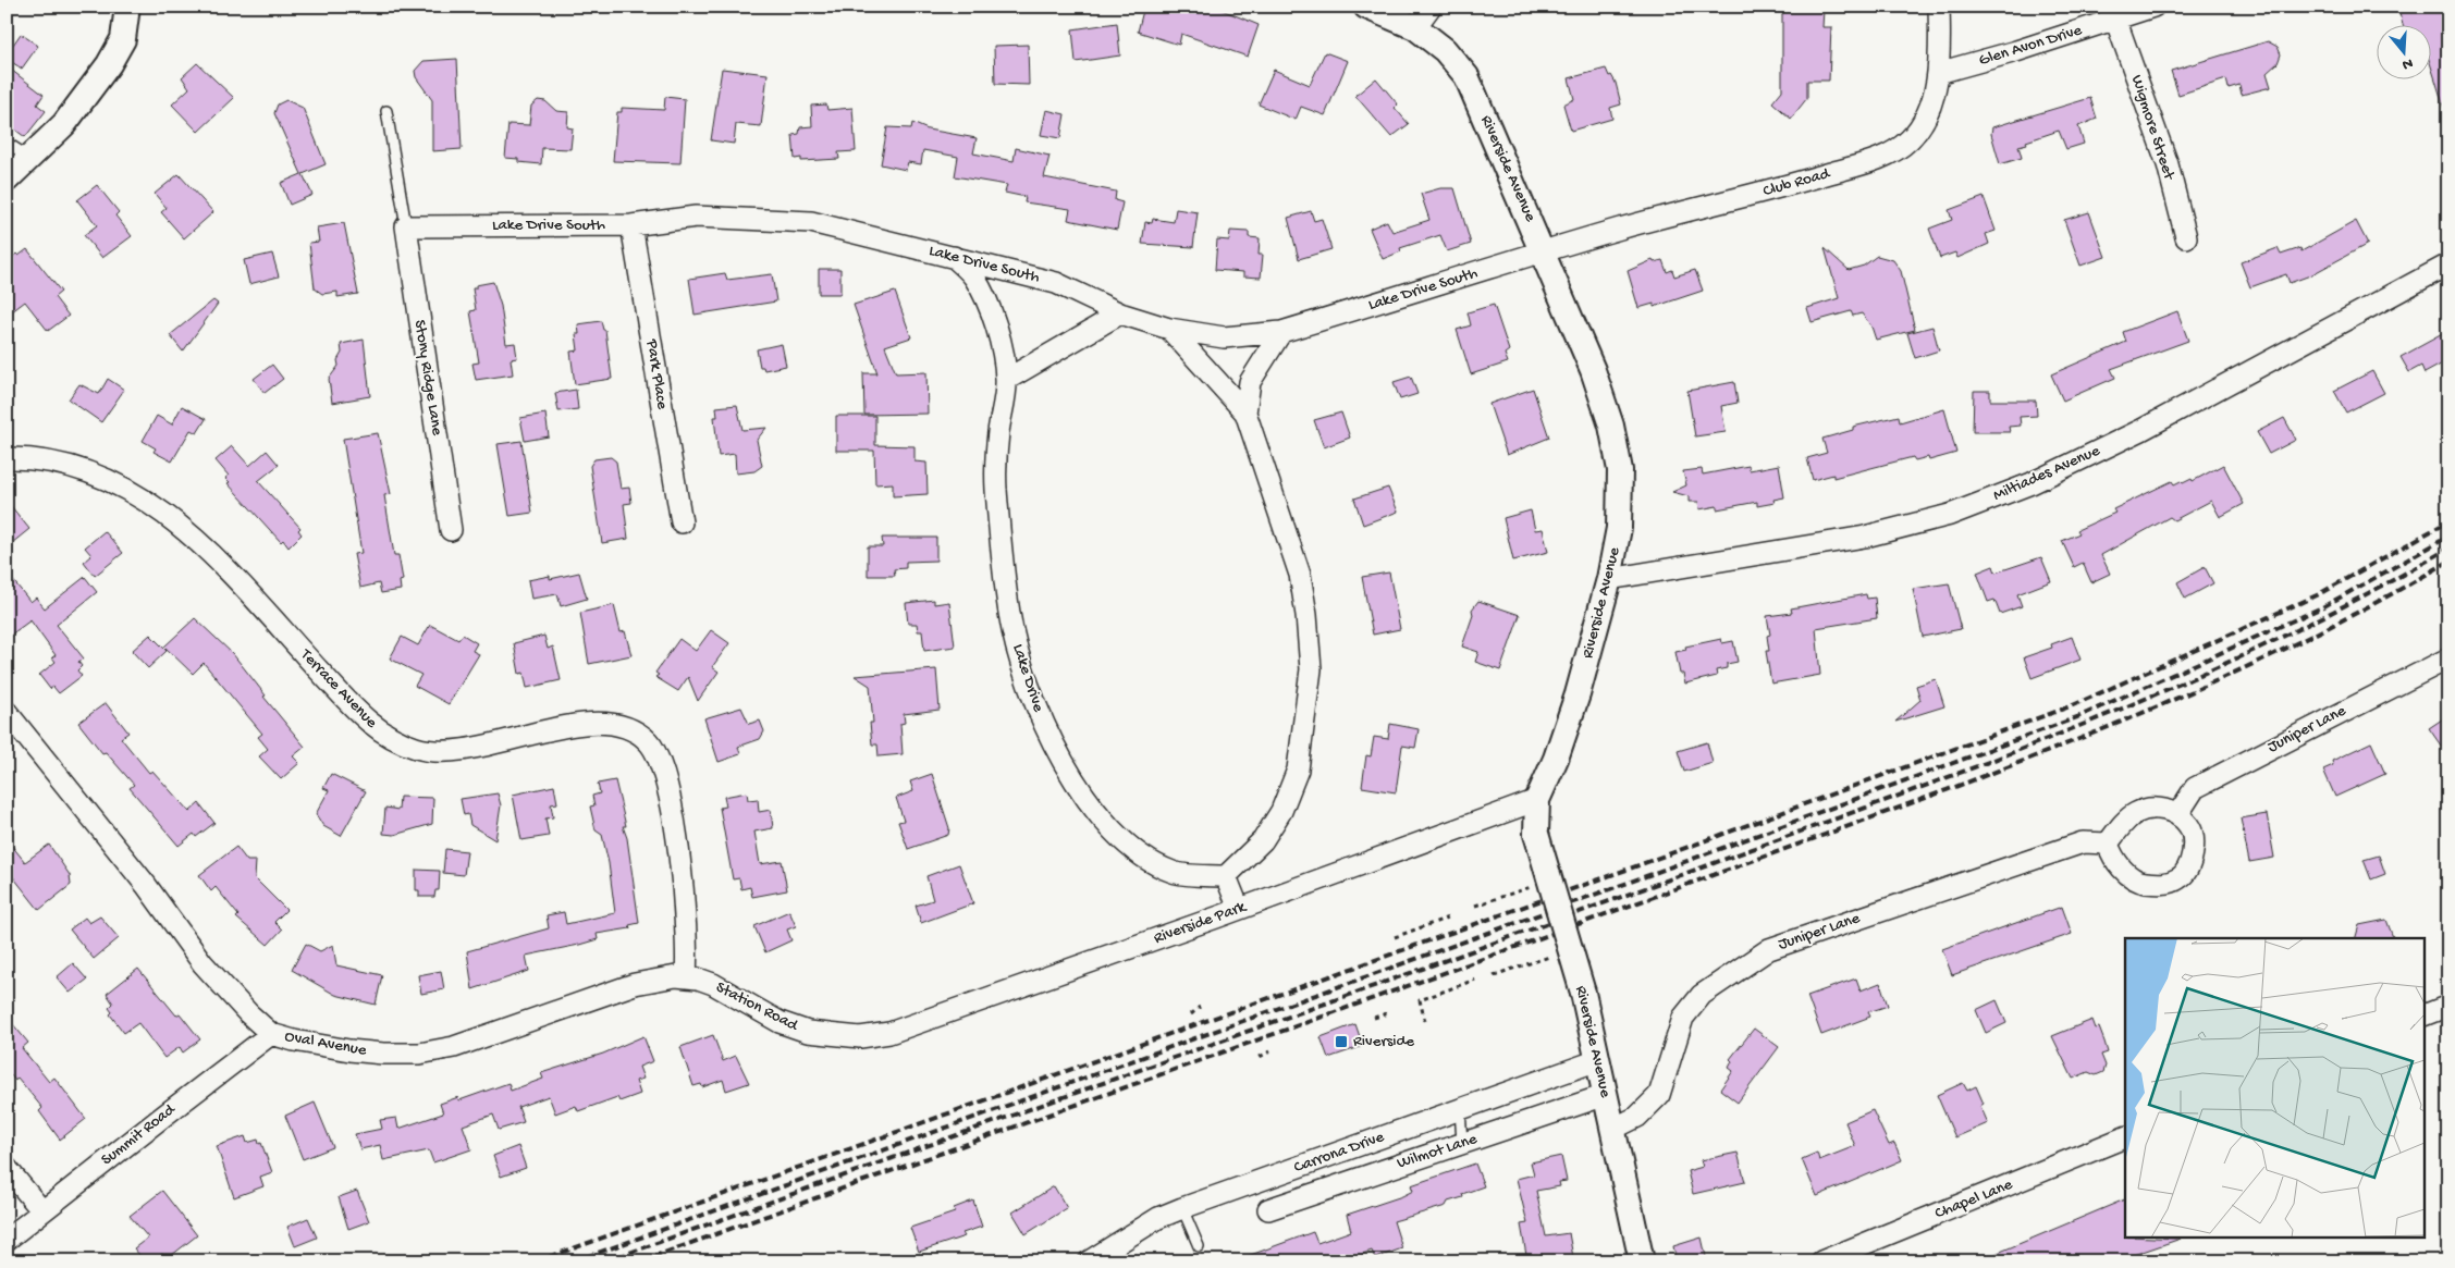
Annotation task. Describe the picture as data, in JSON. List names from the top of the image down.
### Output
{
  "streets": {
    "street": [
      "Glen Avon Drive",
      "Wigmore Street",
      "Riverside Avenue",
      "Club Road",
      "Lake Drive South",
      "Park Place",
      "Stony Ridge Lane",
      "Miltiades Avenue",
      "Lake Drive",
      "Terrace Avenue",
      "Juniper Lane",
      "Riverside Park",
      "Station Road",
      "Oval Avenue",
      "Summit Road",
      "Wilmot Lane",
      "Carrona Drive",
      "Chapel Lane"
    ]
  },
  "crossings": [
    ["Glen Avon Drive", "Wigmore Street"],
    ["Glen Avon Drive", "Club Road"],
    ["Riverside Avenue", "Club Road"],
    ["Riverside Avenue", "Lake Drive South"],
    ["Riverside Avenue", "Miltiades Avenue"],
    ["Riverside Avenue", "Juniper Lane"],
    ["Riverside Avenue", "Riverside Park"],
    ["Riverside Avenue", "Wilmot Lane"],
    ["Riverside Avenue", "Carrona Drive"],
    ["Club Road", "Lake Drive South"],
    ["Lake Drive South", "Park Place"],
    ["Lake Drive South", "Stony Ridge Lane"],
    ["Lake Drive South", "Lake Drive"],
    ["Terrace Avenue", "Station Road"],
    ["Terrace Avenue", "Oval Avenue"],
    ["Riverside Park", "Station Road"],
    ["Station Road", "Oval Avenue"],
    ["Oval Avenue", "Summit Road"]
  ],
  "places": {
    "transit": ["Riverside"]
  },
  "north": "bottom"
}
